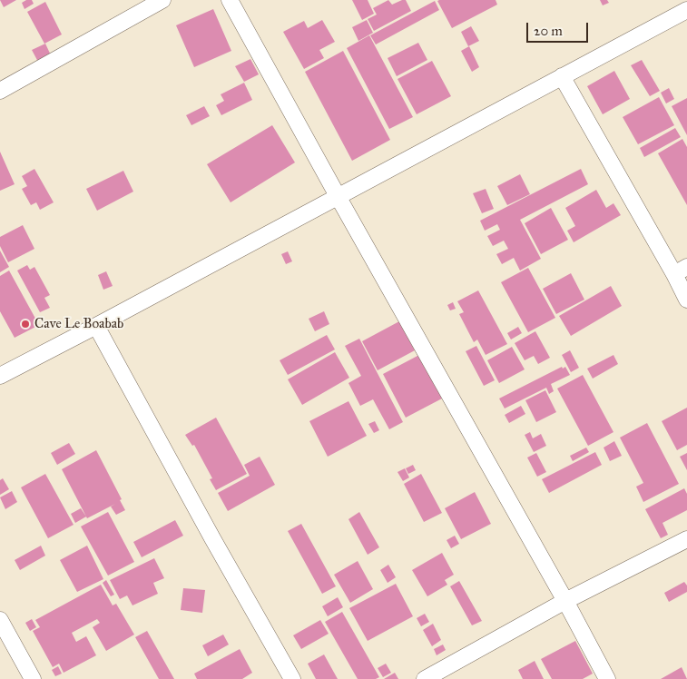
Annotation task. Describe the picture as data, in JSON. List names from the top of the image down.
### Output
{
  "places": ["Cave Le Boabab"],
  "scale_bar": "20 m"
}
